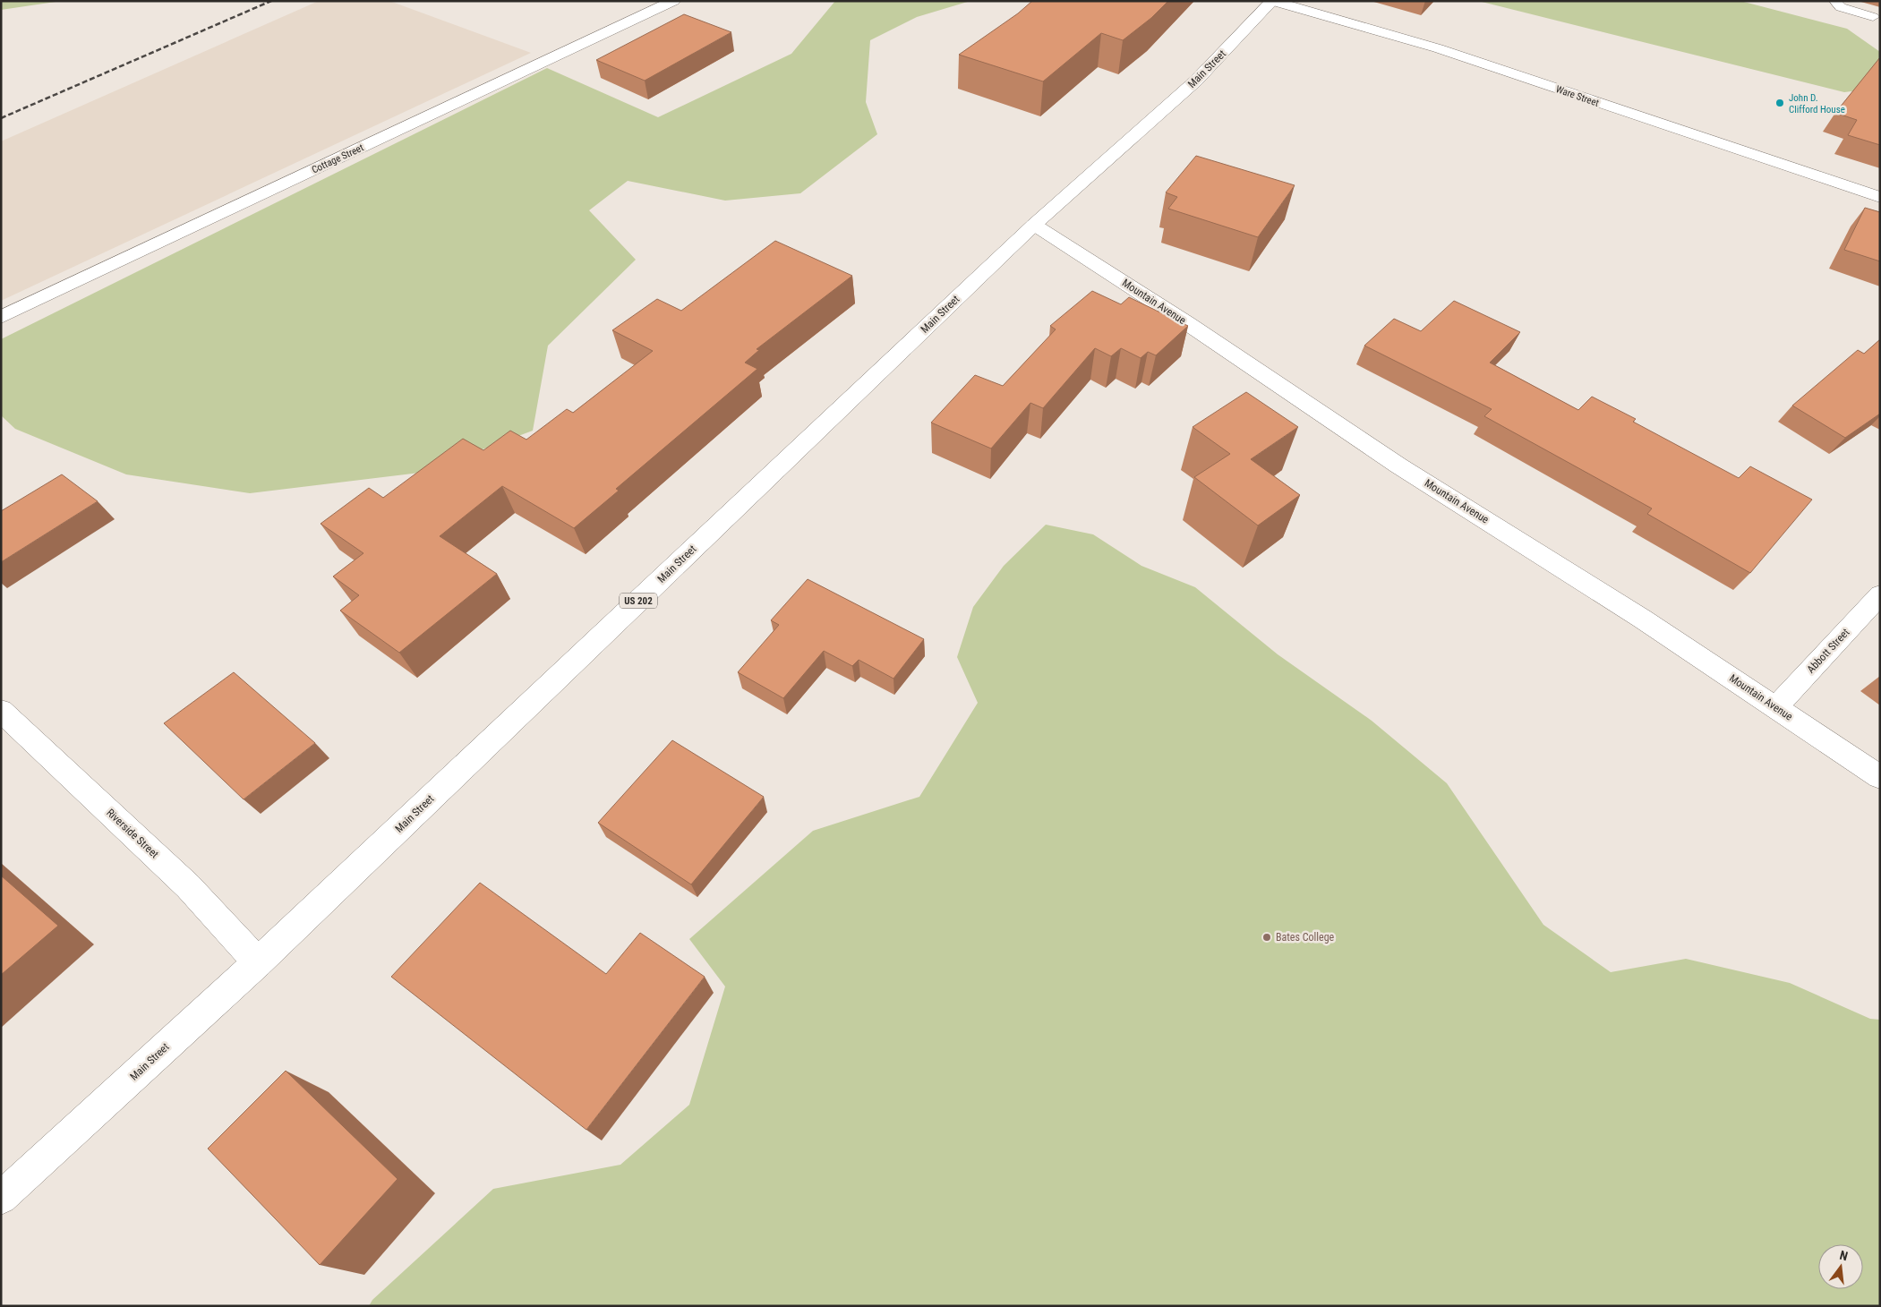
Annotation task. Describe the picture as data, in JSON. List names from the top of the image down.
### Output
{
  "streets": {
    "main road": [
      "Main Street",
      "Ware Street",
      "Cottage Street",
      "Mountain Avenue",
      "US 202",
      "Abbott Street",
      "Riverside Street"
    ]
  },
  "crossings": [
    ["Main Street", "Ware Street"],
    ["Main Street", "Mountain Avenue"],
    ["Main Street", "Riverside Street"],
    ["Mountain Avenue", "Abbott Street"]
  ],
  "places": ["John D. Clifford House", "Bates College"],
  "north": "top"
}
